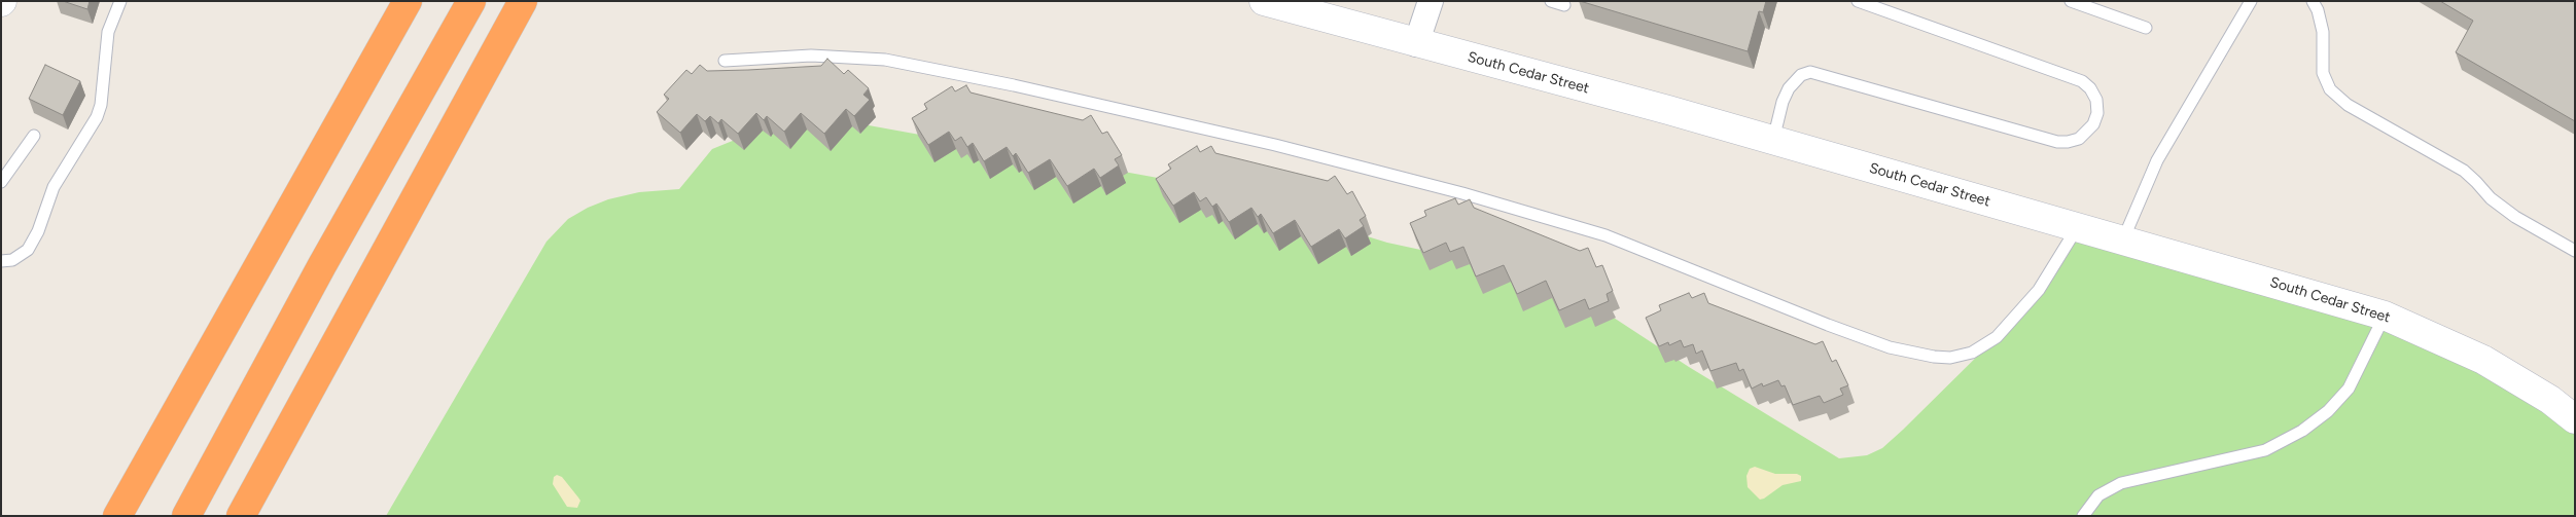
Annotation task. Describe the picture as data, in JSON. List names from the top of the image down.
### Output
{
  "streets": {
    "main road": ["South Cedar Street"]
  }
}
